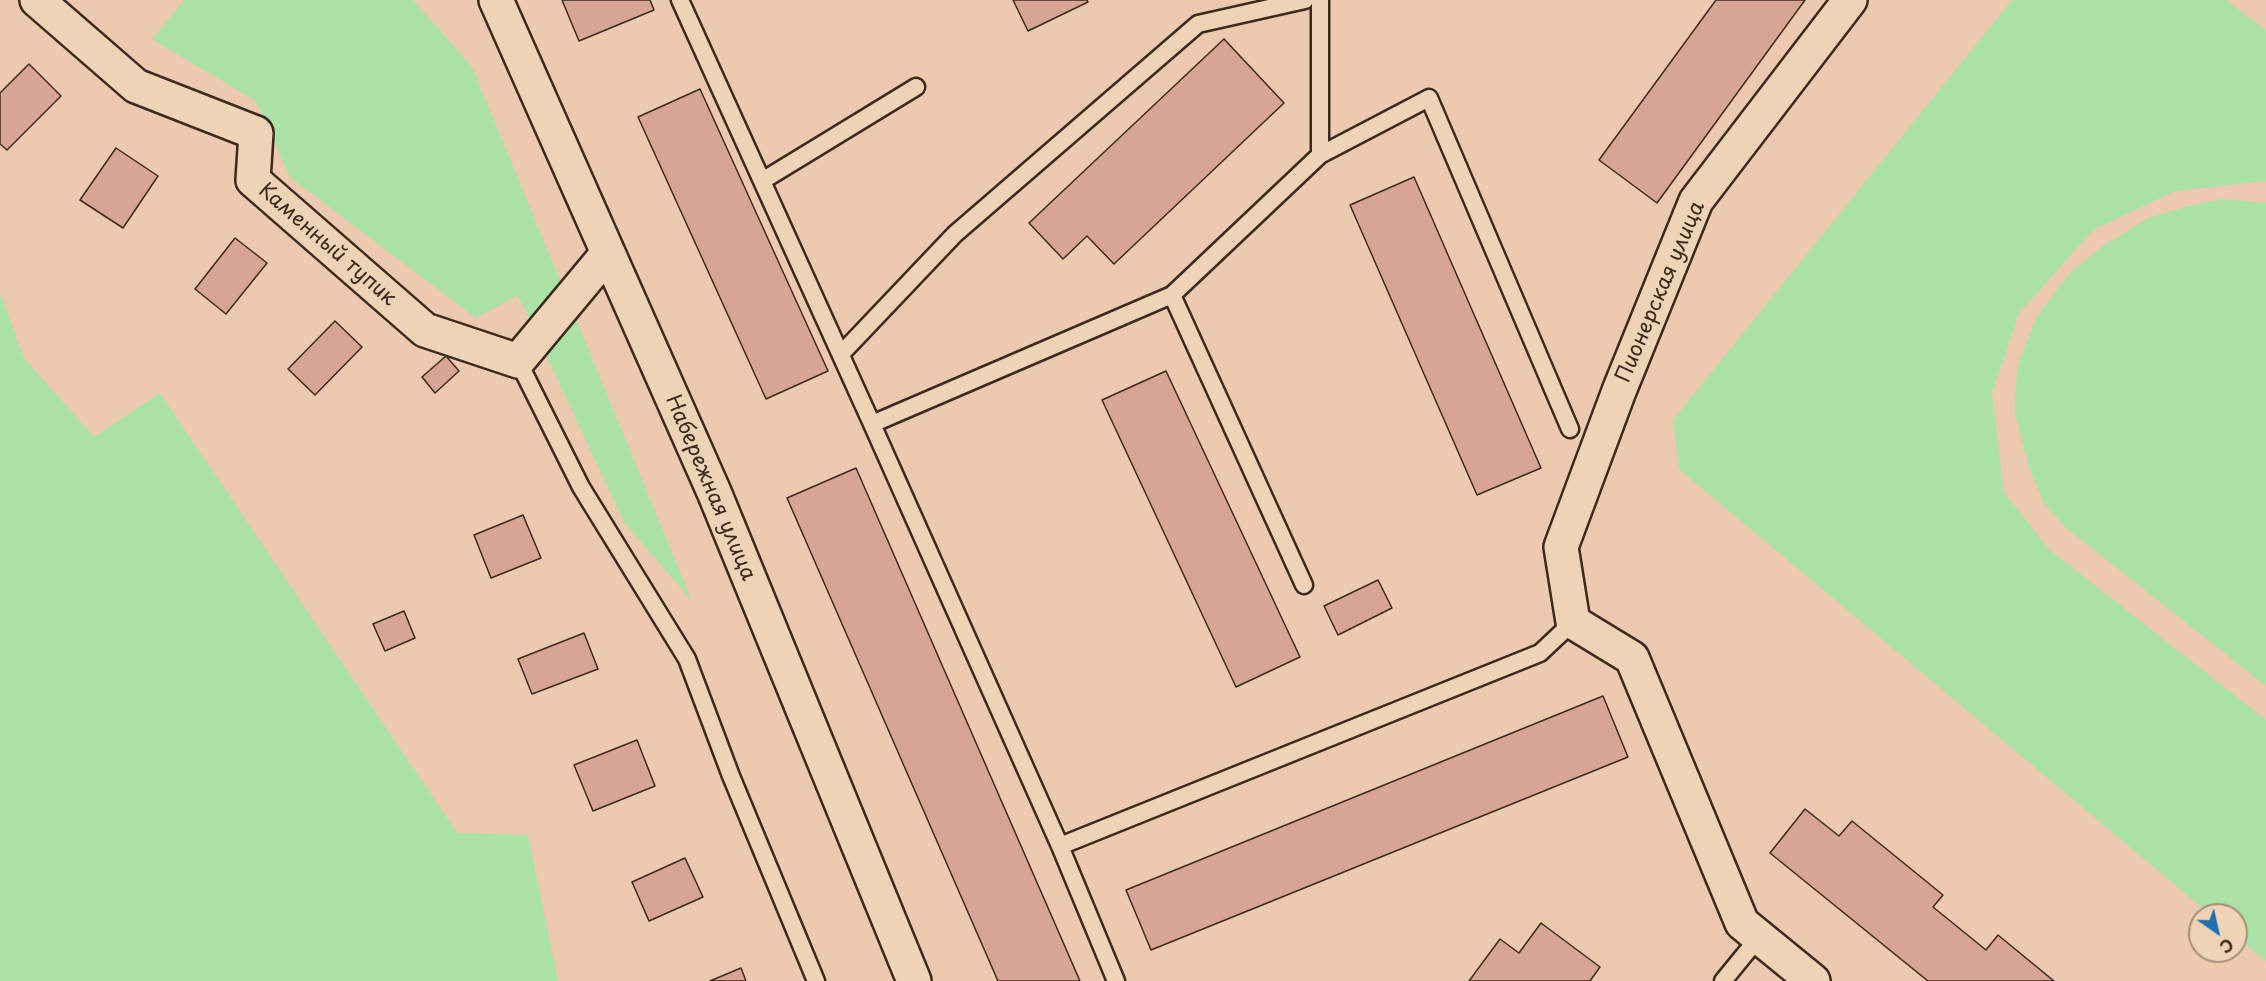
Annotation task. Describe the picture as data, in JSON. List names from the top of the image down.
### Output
{
  "streets": {
    "street": ["Каменный тупик", "Пионерская улица", "Набережная улица"]
  },
  "north": "bottom right"
}
